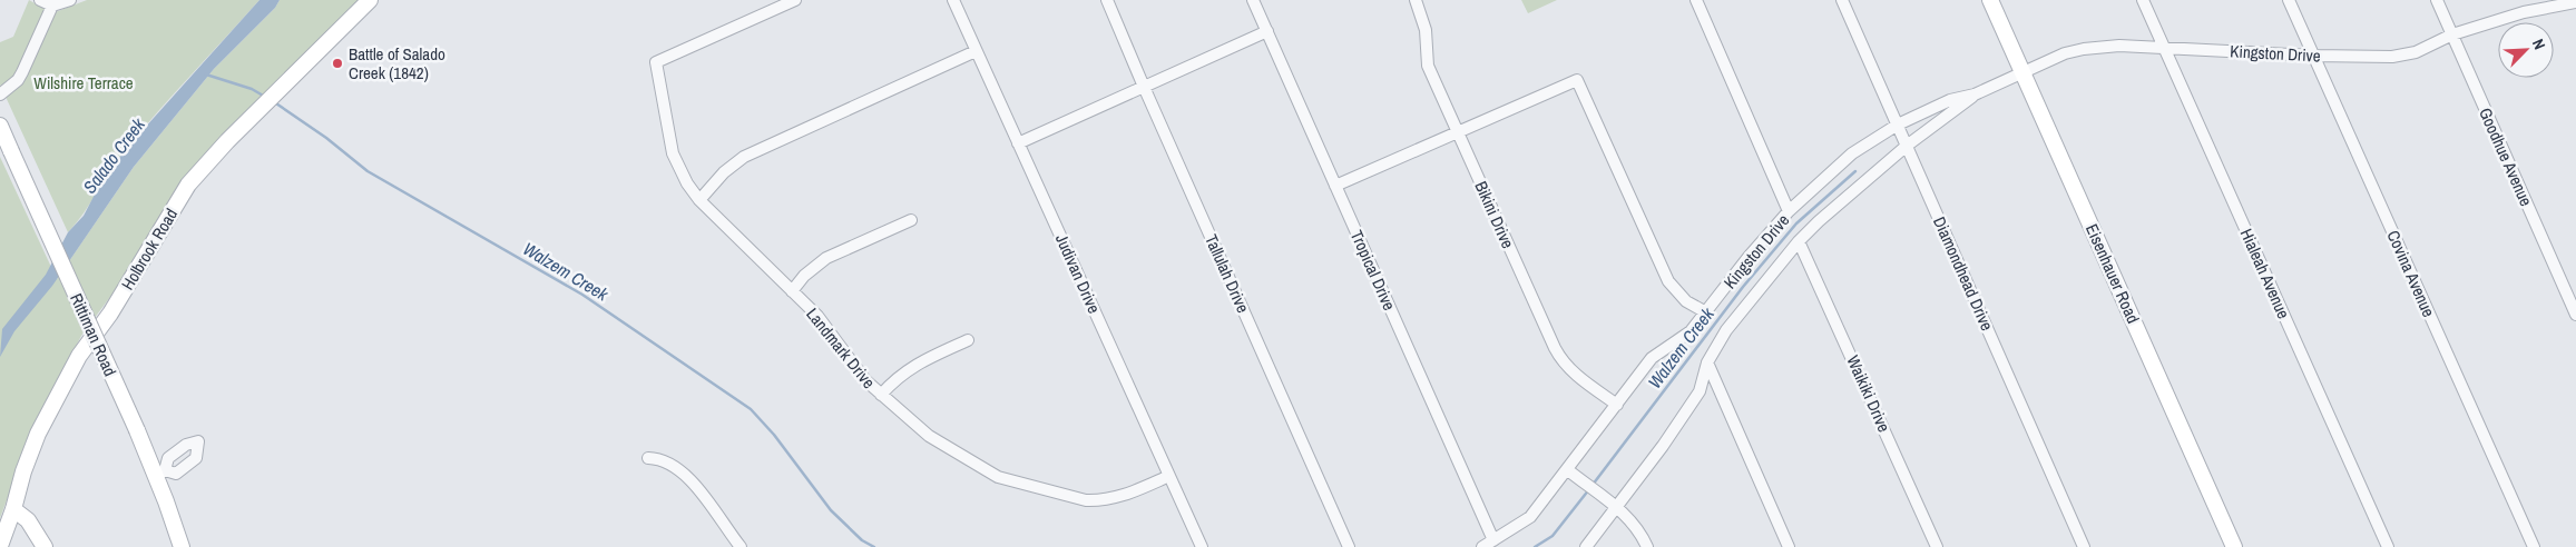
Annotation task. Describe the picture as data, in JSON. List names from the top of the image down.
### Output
{
  "streets": {
    "main road": ["Holbrook Road", "Eisenhauer Road", "Rittiman Road"],
    "street": [
      "Kingston Drive",
      "Goodhue Avenue",
      "Bikini Drive",
      "Tropical Drive",
      "Judivan Drive",
      "Tallulah Drive",
      "Diamondhead Drive",
      "Hialeah Avenue",
      "Covina Avenue",
      "Landmark Drive",
      "Waikiki Drive"
    ]
  },
  "crossings": [
    ["Kingston Drive", "Goodhue Avenue"],
    ["Kingston Drive", "Bikini Drive"],
    ["Kingston Drive", "Tropical Drive"],
    ["Kingston Drive", "Diamondhead Drive"],
    ["Kingston Drive", "Eisenhauer Road"],
    ["Kingston Drive", "Hialeah Avenue"],
    ["Kingston Drive", "Covina Avenue"],
    ["Kingston Drive", "Waikiki Drive"],
    ["Judivan Drive", "Landmark Drive"]
  ],
  "water": ["Salado Creek", "Walzem Creek"],
  "parks": ["Wilshire Terrace"],
  "places": ["Battle of Salado Creek (1842)"],
  "north": "top right"
}
